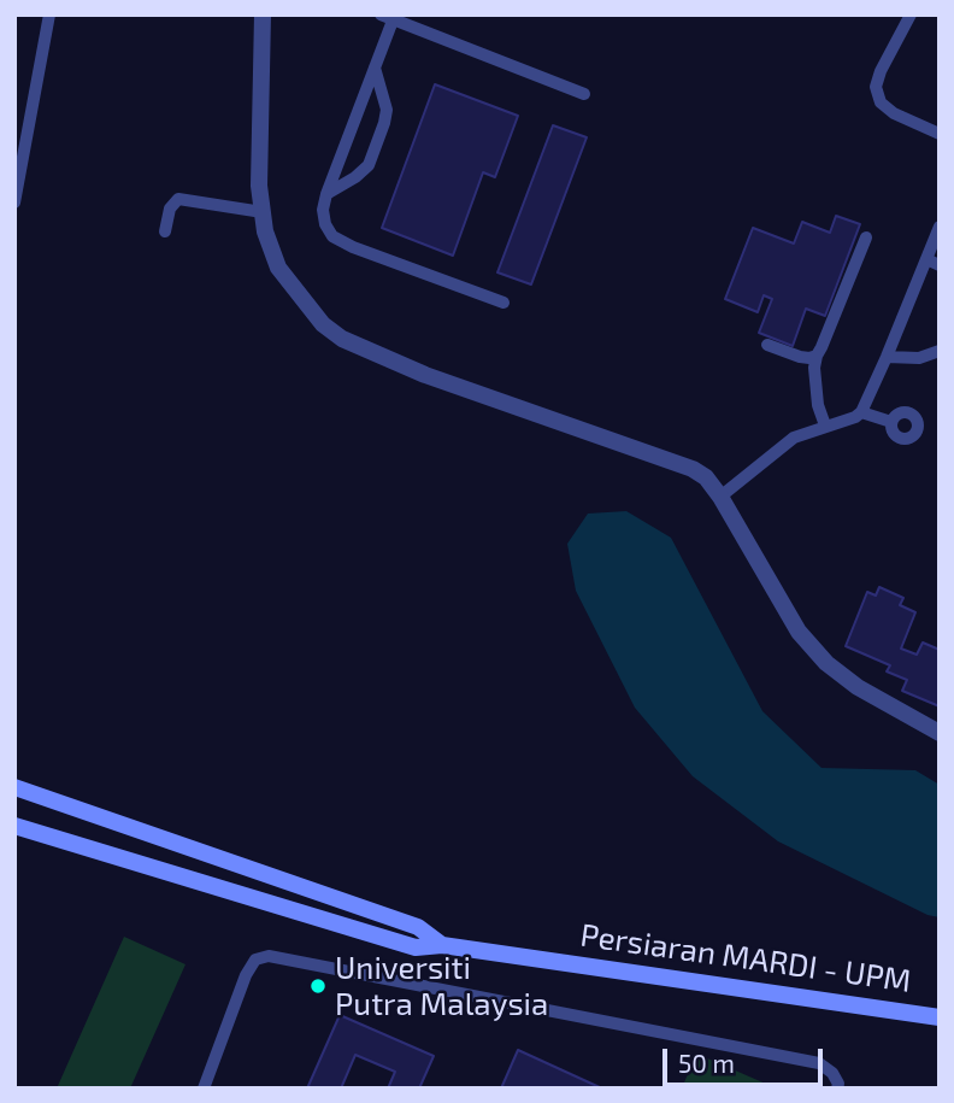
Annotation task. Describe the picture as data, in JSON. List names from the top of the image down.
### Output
{
  "streets": {
    "street": ["Persiaran MARDI - UPM"]
  },
  "places": ["Universiti Putra Malaysia"],
  "scale_bar": "50 m"
}
